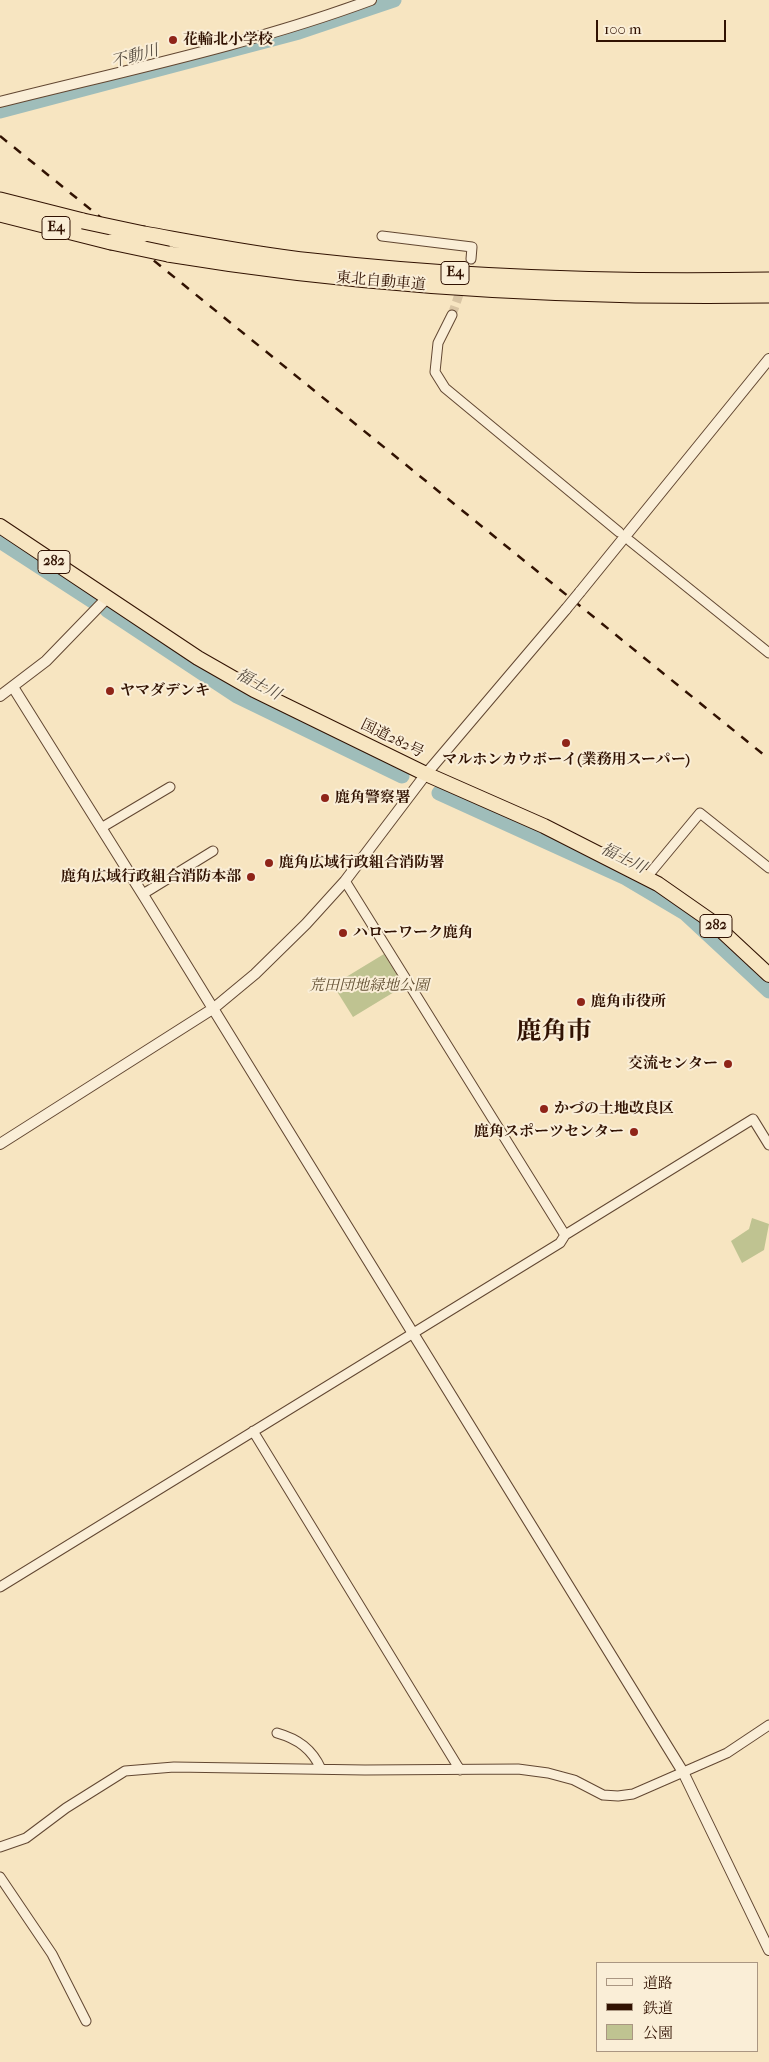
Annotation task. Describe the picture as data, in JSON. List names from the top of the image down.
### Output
{
  "streets": {
    "highway": [
      "E4",
      "東北自動車道",
      "282",
      "国道282号"
    ]
  },
  "districts": ["鹿角市"],
  "water": ["不動川", "福士川"],
  "parks": ["荒田団地緑地公園"],
  "places": [
    "花輪北小学校",
    "ヤマダデンキ",
    "マルホンカウボーイ(業務用スーパー)",
    "鹿角警察署",
    "鹿角広域行政組合消防署",
    "鹿角広域行政組合消防本部",
    "ハローワーク鹿角",
    "鹿角市役所",
    "交流センター",
    "かづの土地改良区",
    "鹿角スポーツセンター"
  ],
  "legend": ["道路", "鉄道", "公園"],
  "scale_bar": "100 m"
}
